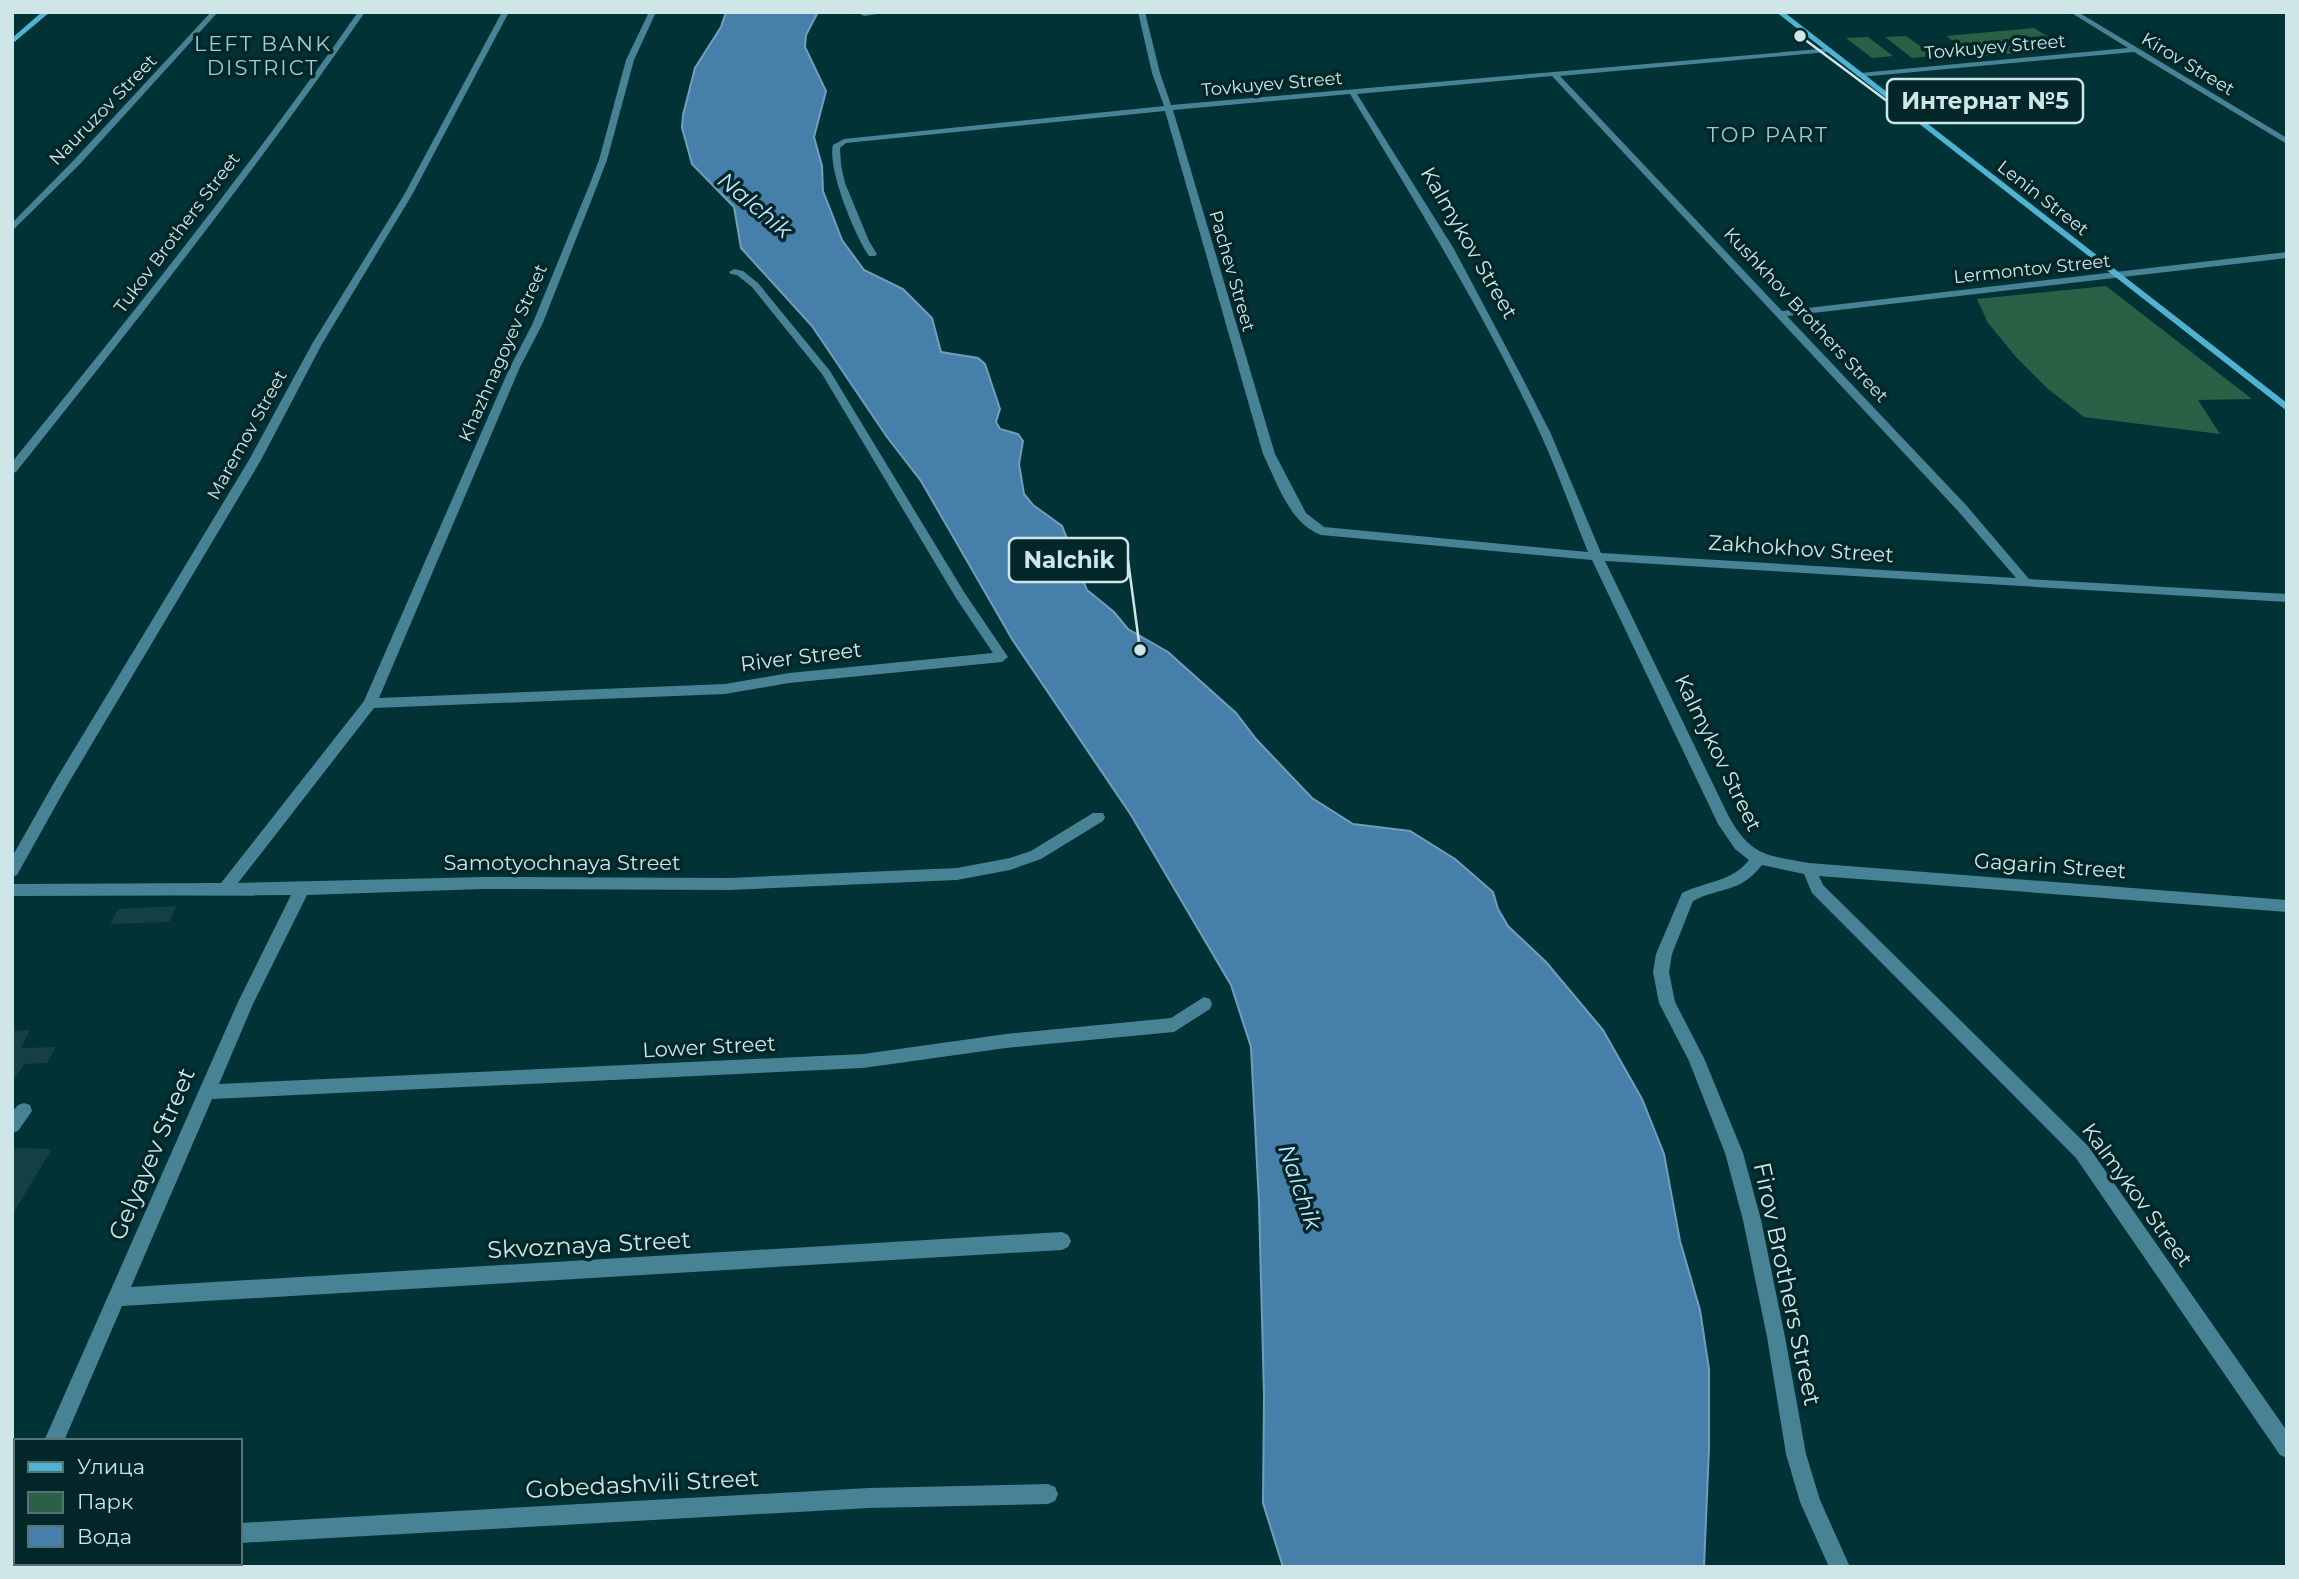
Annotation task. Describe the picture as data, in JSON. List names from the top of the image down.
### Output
{
  "streets": {
    "street": [
      "Tovkuyev Street",
      "Kirov Street",
      "Nauruzov Street",
      "Lenin Street",
      "Tukov Brothers Street",
      "Kalmykov Street",
      "Lermontov Street",
      "Pachev Street",
      "Kushkhov Brothers Street",
      "Khazhnagoyev Street",
      "Maremov Street",
      "Zakhokhov Street",
      "River Street",
      "Samotyochnaya Street",
      "Gagarin Street",
      "Lower Street",
      "Gelyayev Street",
      "Skvoznaya Street",
      "Firov Brothers Street",
      "Gobedashvili Street"
    ]
  },
  "crossings": [
    ["Tovkuyev Street", "Kirov Street"],
    ["Tovkuyev Street", "Lenin Street"],
    ["Tovkuyev Street", "Kalmykov Street"],
    ["Tovkuyev Street", "Pachev Street"],
    ["Tovkuyev Street", "Kushkhov Brothers Street"],
    ["Lenin Street", "Lermontov Street"],
    ["Kalmykov Street", "Zakhokhov Street"],
    ["Kalmykov Street", "Gagarin Street"],
    ["Kalmykov Street", "Firov Brothers Street"],
    ["Lermontov Street", "Kushkhov Brothers Street"],
    ["Pachev Street", "Zakhokhov Street"],
    ["Kushkhov Brothers Street", "Zakhokhov Street"],
    ["Khazhnagoyev Street", "River Street"],
    ["Samotyochnaya Street", "Gelyayev Street"],
    ["Lower Street", "Gelyayev Street"],
    ["Gelyayev Street", "Skvoznaya Street"]
  ],
  "districts": ["LEFT BANK DISTRICT", "TOP PART"],
  "water": ["Nalchik"],
  "places": ["Интернат №5", "Nalchik"],
  "legend": ["Улица", "Парк", "Вода"]
}
